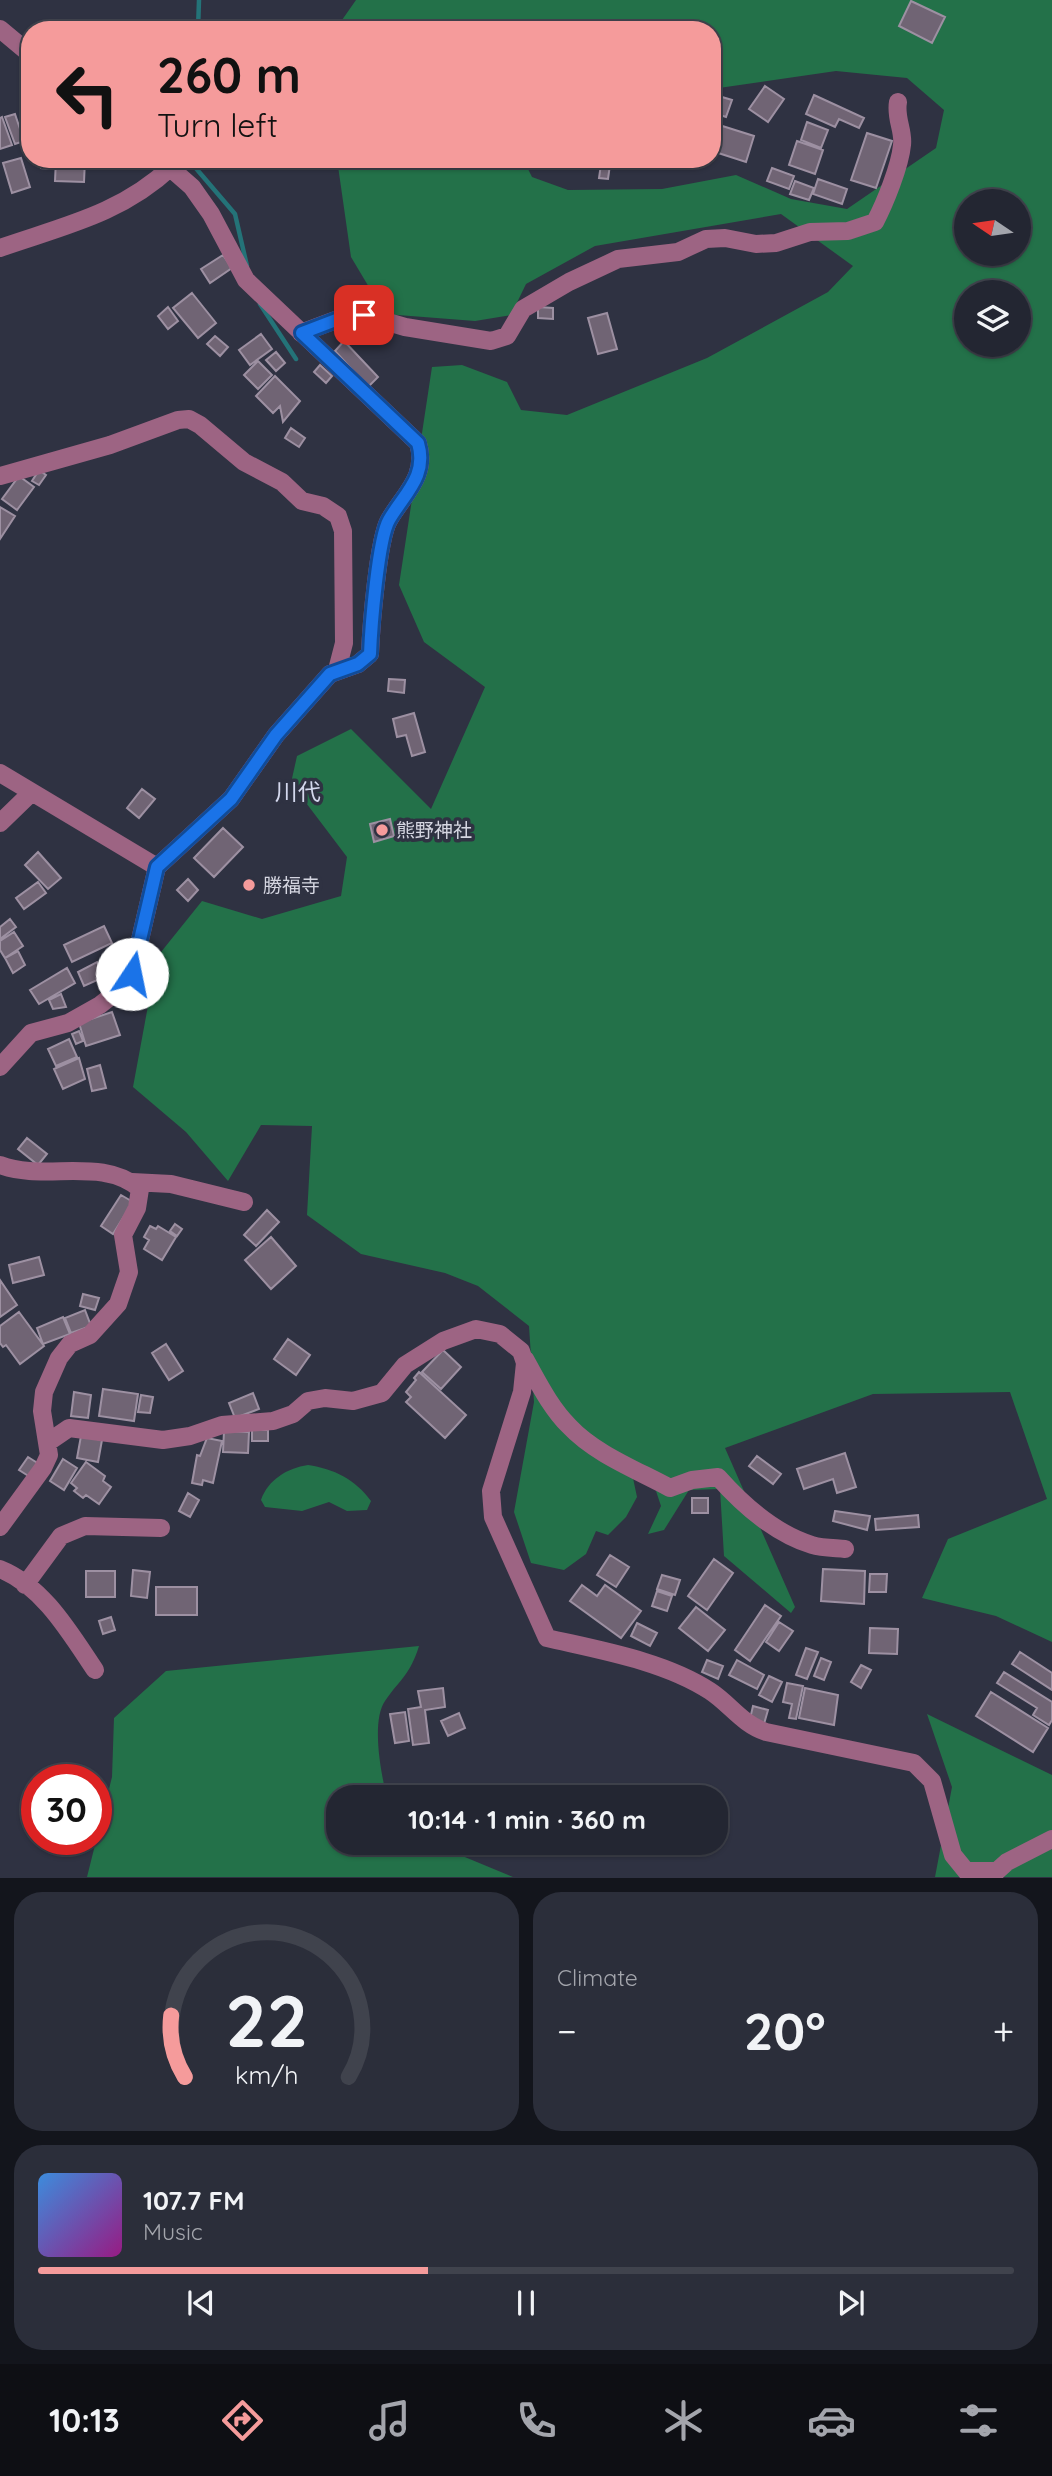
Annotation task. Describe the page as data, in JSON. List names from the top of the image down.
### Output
{
  "districts": ["川代"],
  "places": ["熊野神社", "勝福寺"],
  "north": "left",
  "page": {
    "turn": ["260 m", "Turn left"],
    "limit": "30",
    "trip": "10:14 · 1 min · 360 m",
    "tile": "Climate",
    "heat": ["−", "20°", "+"],
    "song": ["107.7 FM", "Music"],
    "tabs": "10:13",
    "gauge": ["22", "km/h"]
  }
}
